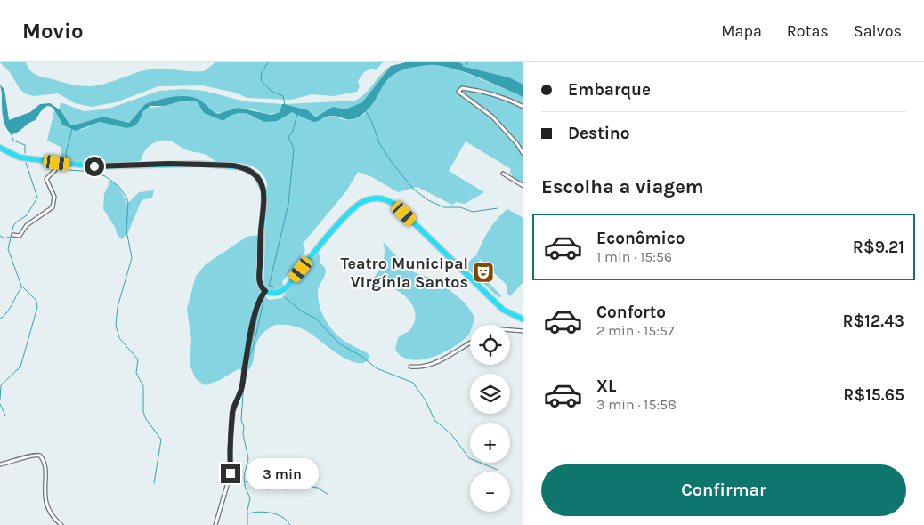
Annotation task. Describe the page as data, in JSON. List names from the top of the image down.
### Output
{
  "places": {
    "theatre": ["Teatro Municipal Virgínia Santos"]
  },
  "page": {
    "header": "Movio",
    "nav": ["Mapa", "Rotas", "Salvos"],
    "banner": ["Embarque", "Destino"],
    "heading": "Escolha a viagem",
    "list": [
      {
        "name": "Econômico",
        "note": "1 min · 15:56",
        "value": "R$9.21"
      },
      {
        "name": "Conforto",
        "note": "2 min · 15:57",
        "value": "R$12.43"
      },
      {
        "name": "XL",
        "note": "3 min · 15:58",
        "value": "R$15.65"
      }
    ],
    "map_buttons": ["+", "−"],
    "buttons": "Confirmar",
    "bubble": "3 min"
  }
}
